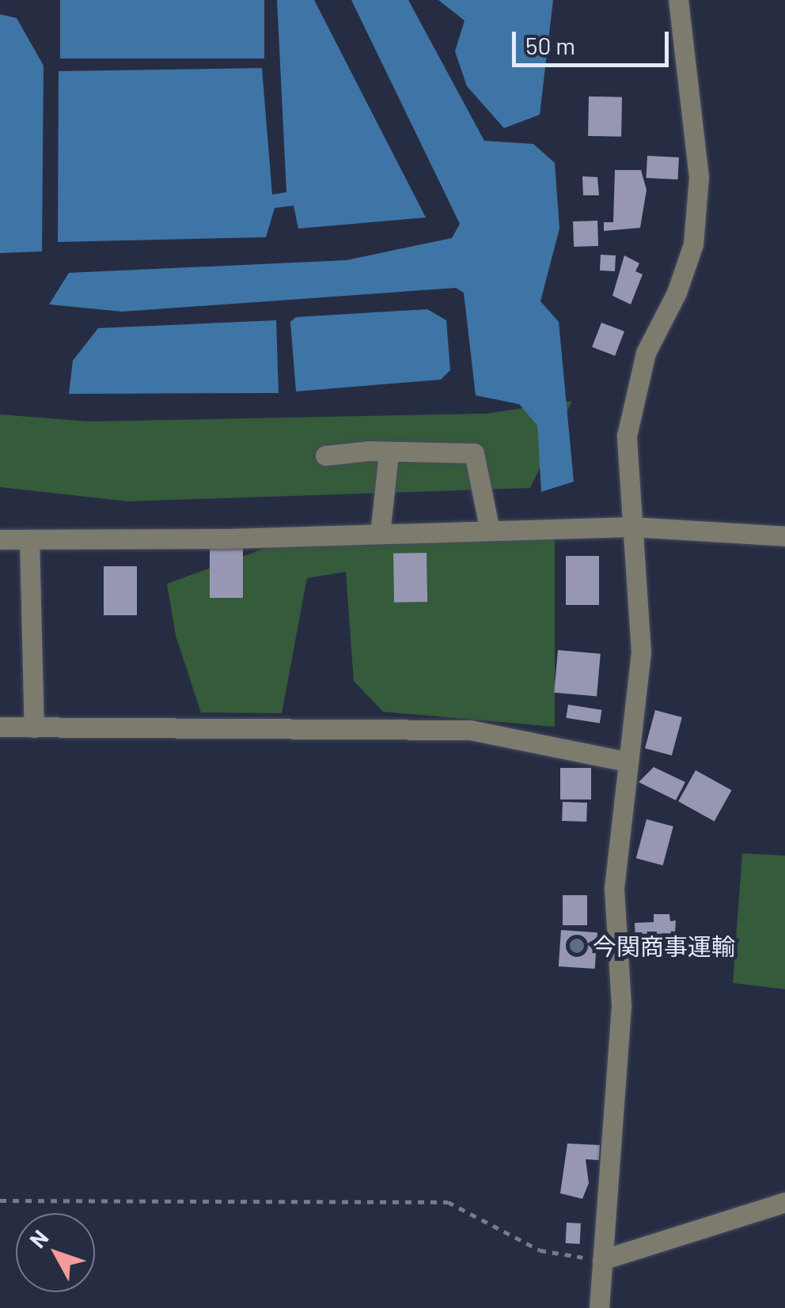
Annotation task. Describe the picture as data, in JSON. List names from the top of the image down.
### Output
{
  "places": ["今関商事運輸"],
  "scale_bar": "50 m",
  "north": "top left"
}
